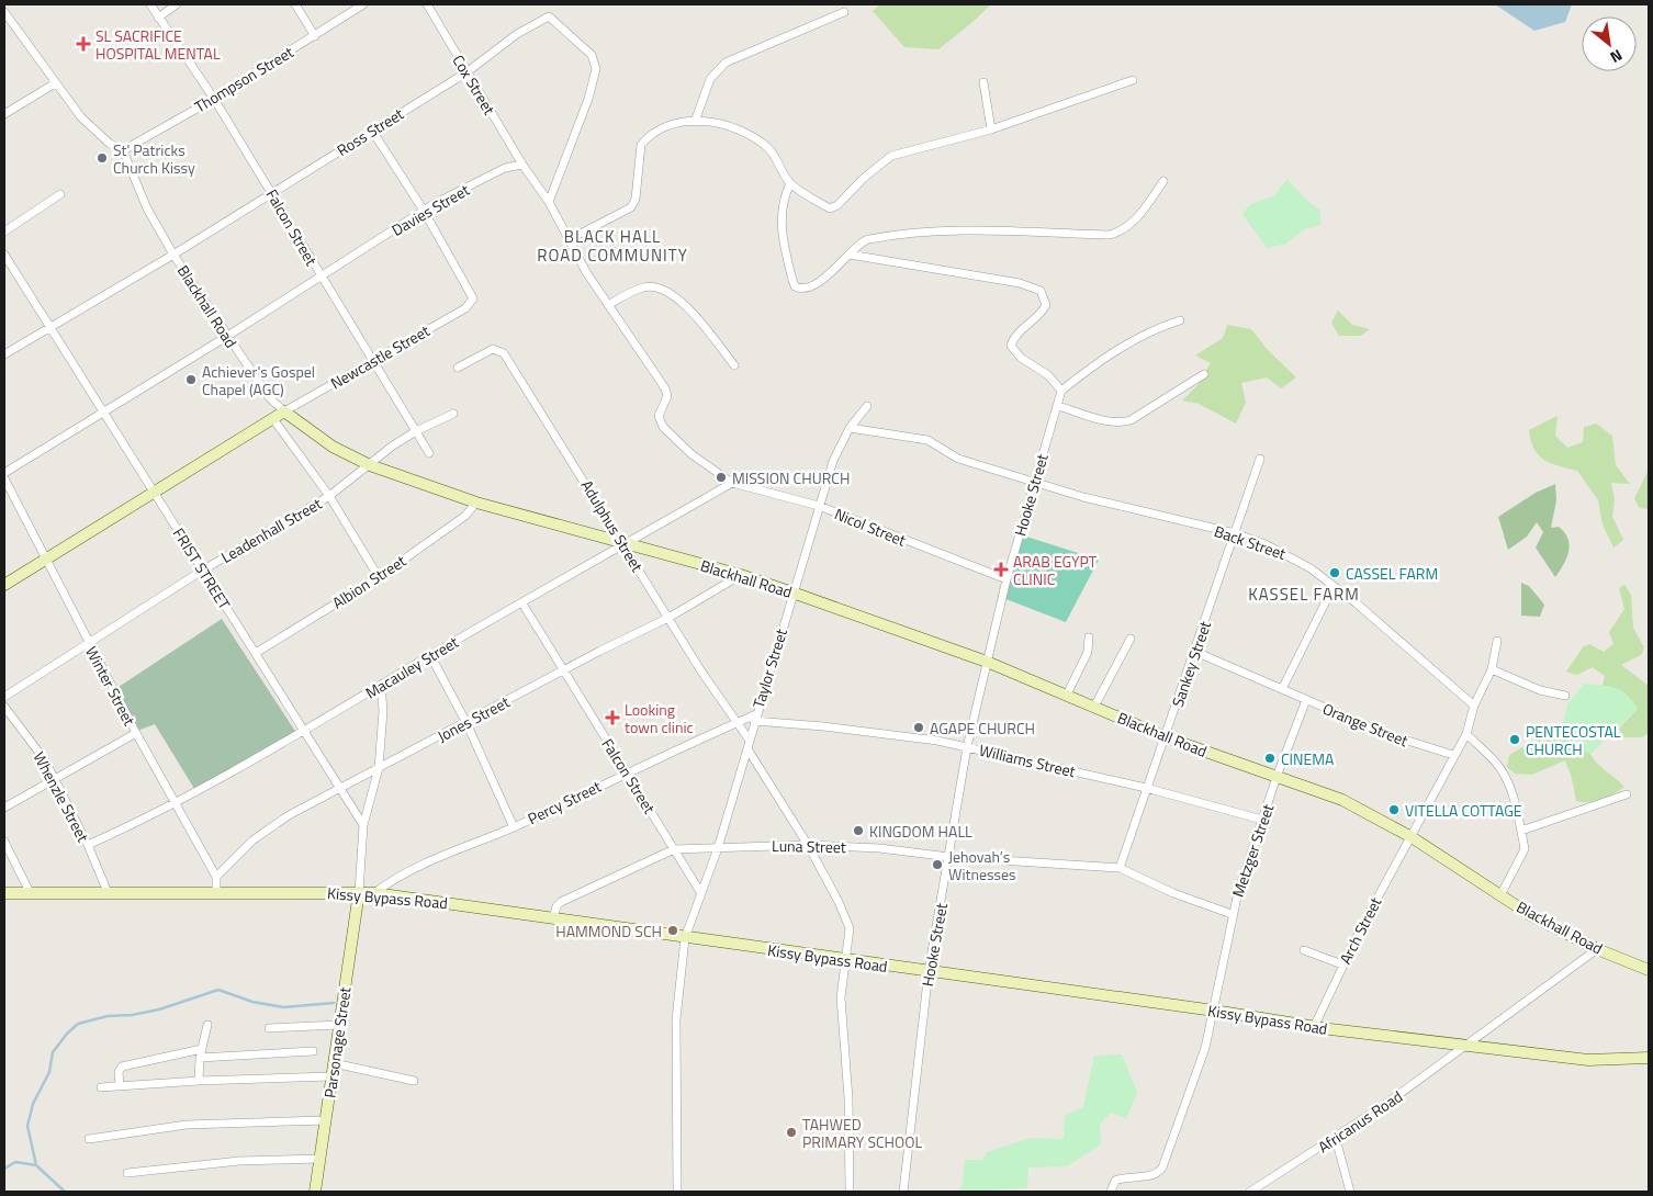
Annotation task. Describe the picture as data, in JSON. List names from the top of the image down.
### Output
{
  "streets": {
    "main road": [
      "Blackhall Road",
      "Newcastle Street",
      "Kissy Bypass Road",
      "Parsonage Street"
    ],
    "street": [
      "Thompson Street",
      "Cox Street",
      "Ross Street",
      "Davies Street",
      "Falcon Street",
      "Hooke Street",
      "Adulphus Street",
      "Nicol Street",
      "Leadenhall Street",
      "Back Street",
      "FRIST STREET",
      "Albion Street",
      "Sankey Street",
      "Macauley Street",
      "Taylor Street",
      "Winter Street",
      "Jones Street",
      "Orange Street",
      "Williams Street",
      "Whenzle Street",
      "Percy Street",
      "Luna Street",
      "Metzger Street",
      "Arch Street",
      "Africanus Road"
    ]
  },
  "crossings": [
    ["Thompson Street", "Falcon Street"],
    ["Thompson Street", "Blackhall Road"],
    ["Cox Street", "Ross Street"],
    ["Cox Street", "Davies Street"],
    ["Ross Street", "Falcon Street"],
    ["Ross Street", "Blackhall Road"],
    ["Ross Street", "Newcastle Street"],
    ["Ross Street", "FRIST STREET"],
    ["Davies Street", "Falcon Street"],
    ["Davies Street", "Blackhall Road"],
    ["Davies Street", "Newcastle Street"],
    ["Davies Street", "FRIST STREET"],
    ["Falcon Street", "Newcastle Street"],
    ["Falcon Street", "Leadenhall Street"],
    ["Falcon Street", "Macauley Street"],
    ["Falcon Street", "Taylor Street"],
    ["Falcon Street", "Jones Street"],
    ["Falcon Street", "Percy Street"],
    ["Falcon Street", "Luna Street"],
    ["Blackhall Road", "Newcastle Street"],
    ["Blackhall Road", "Hooke Street"],
    ["Blackhall Road", "Adulphus Street"],
    ["Blackhall Road", "Leadenhall Street"],
    ["Blackhall Road", "Albion Street"],
    ["Blackhall Road", "Sankey Street"],
    ["Blackhall Road", "Macauley Street"],
    ["Blackhall Road", "Taylor Street"],
    ["Blackhall Road", "Jones Street"],
    ["Blackhall Road", "Metzger Street"],
    ["Blackhall Road", "Arch Street"],
    ["Blackhall Road", "Africanus Road"],
    ["Newcastle Street", "FRIST STREET"],
    ["Newcastle Street", "Winter Street"],
    ["Hooke Street", "Nicol Street"],
    ["Hooke Street", "Back Street"],
    ["Hooke Street", "Williams Street"],
    ["Hooke Street", "Luna Street"],
    ["Hooke Street", "Kissy Bypass Road"],
    ["Adulphus Street", "Macauley Street"],
    ["Adulphus Street", "Taylor Street"],
    ["Adulphus Street", "Jones Street"],
    ["Adulphus Street", "Percy Street"],
    ["Nicol Street", "Macauley Street"],
    ["Nicol Street", "Taylor Street"],
    ["Leadenhall Street", "FRIST STREET"],
    ["Leadenhall Street", "Winter Street"],
    ["Back Street", "Sankey Street"],
    ["Back Street", "Taylor Street"],
    ["FRIST STREET", "Albion Street"],
    ["FRIST STREET", "Macauley Street"],
    ["FRIST STREET", "Jones Street"],
    ["Sankey Street", "Orange Street"],
    ["Sankey Street", "Williams Street"],
    ["Sankey Street", "Luna Street"],
    ["Macauley Street", "Winter Street"],
    ["Macauley Street", "Whenzle Street"],
    ["Taylor Street", "Williams Street"],
    ["Taylor Street", "Percy Street"],
    ["Taylor Street", "Luna Street"],
    ["Taylor Street", "Kissy Bypass Road"],
    ["Winter Street", "Jones Street"],
    ["Winter Street", "Kissy Bypass Road"],
    ["Orange Street", "Metzger Street"],
    ["Williams Street", "Percy Street"],
    ["Williams Street", "Metzger Street"],
    ["Whenzle Street", "Kissy Bypass Road"],
    ["Percy Street", "Kissy Bypass Road"],
    ["Luna Street", "Kissy Bypass Road"],
    ["Metzger Street", "Kissy Bypass Road"],
    ["Kissy Bypass Road", "Arch Street"],
    ["Kissy Bypass Road", "Parsonage Street"],
    ["Kissy Bypass Road", "Africanus Road"]
  ],
  "districts": ["BLACK HALL ROAD COMMUNITY", "KASSEL FARM"],
  "places": {
    "health": ["SL SACRIFICE HOSPITAL MENTAL", "ARAB EGYPT CLINIC", "Looking town clinic"],
    "other": [
      "St' Patricks Church Kissy",
      "Achiever's Gospel Chapel (AGC)",
      "MISSION CHURCH",
      "CASSEL FARM",
      "AGAPE CHURCH",
      "PENTECOSTAL CHURCH",
      "CINEMA",
      "VITELLA COTTAGE",
      "KINGDOM HALL",
      "Jehovah’s Witnesses",
      "HAMMOND SCH",
      "TAHWED PRIMARY SCHOOL"
    ]
  },
  "north": "bottom right"
}
